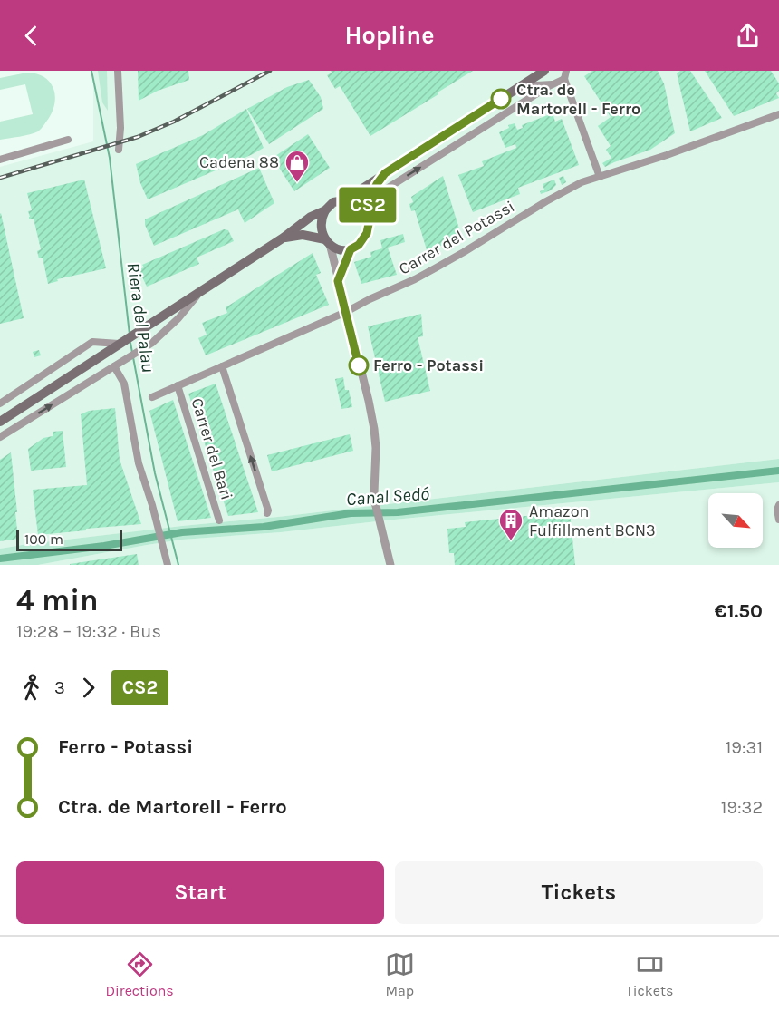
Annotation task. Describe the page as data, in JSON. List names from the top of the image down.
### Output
{
  "streets": {
    "street": ["Carrer del Potassi", "Carrer del Bari"]
  },
  "crossings": [
    ["Carrer del Potassi", "Carrer del Bari"]
  ],
  "water": ["Riera del Palau", "Canal Sedó"],
  "places": {
    "other": ["Ctra. de Martorell - Ferro", "Ferro - Potassi"],
    "shop": ["Cadena 88"],
    "building": ["Amazon Fulfillment BCN3"]
  },
  "lines": ["bus line CS2"],
  "scale_bar": "100 m",
  "north": "bottom right",
  "page": {
    "header": "Hopline",
    "on_map": "CS2",
    "scale": "100 m",
    "heading": ["4 min", "19:28 – 19:32 · Bus", "€1.50"],
    "legs": ["3", "CS2"],
    "list": [
      {
        "name": "Ferro - Potassi",
        "value": "19:31"
      },
      {
        "name": "Ctra. de Martorell - Ferro",
        "value": "19:32"
      }
    ],
    "buttons": ["Start", "Tickets"],
    "tabs": ["Directions", "Map", "Tickets"]
  }
}
